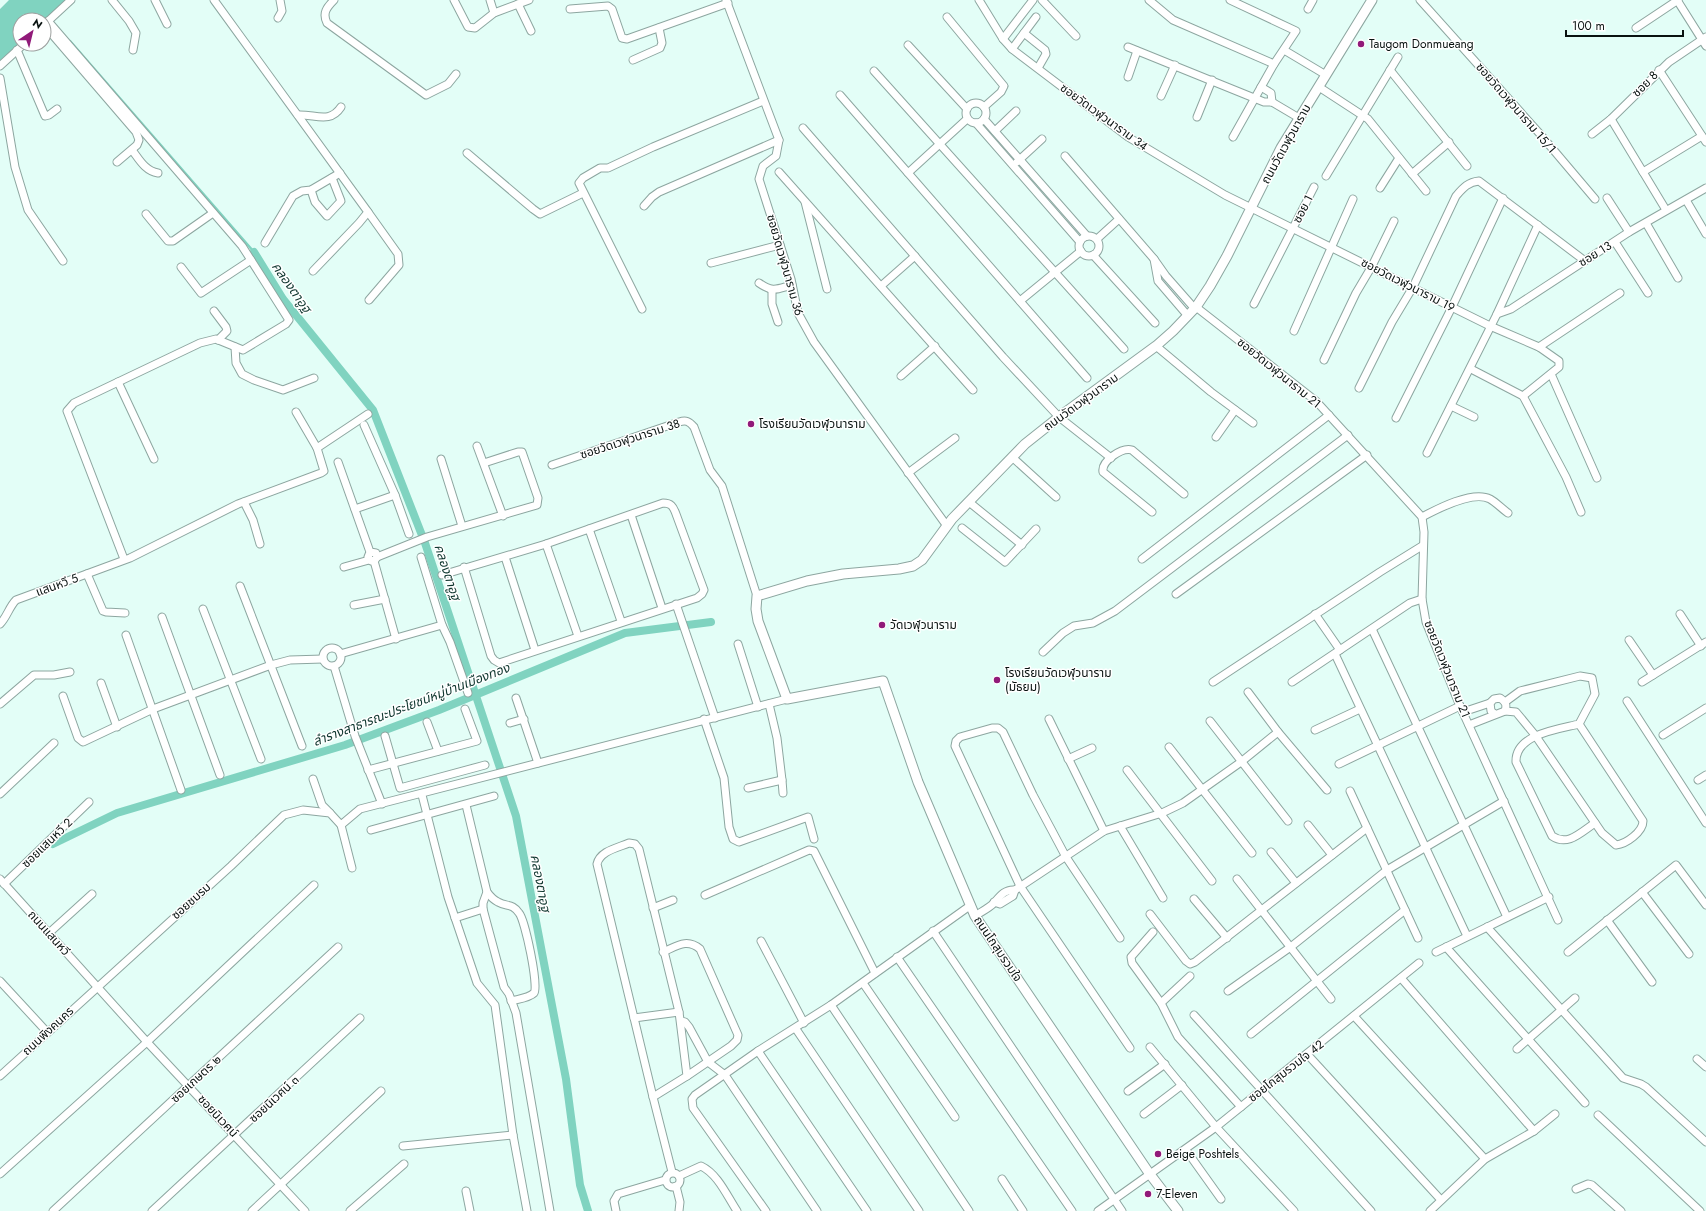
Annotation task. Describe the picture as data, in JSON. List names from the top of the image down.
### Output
{
  "streets": {
    "street": [
      "ซอย 8",
      "ซอยวัดเวฬุวนาราม 15/1",
      "ซอยวัดเวฬุวนาราม 34",
      "ถนนวัดเวฬุวนาราม",
      "ซอย 1",
      "ซอย 13",
      "ซอยวัดเวฬุวนาราม 36",
      "ซอยวัดเวฬุวนาราม 19",
      "ซอยวัดเวฬุวนาราม 21",
      "ซอยวัดเวฬุวนาราม 38",
      "แสนหวี 5",
      "ซอยแสนหวี 2",
      "ซอยชมรม",
      "ถนนแสนหวี",
      "ถนนโกสุมรวมใจ",
      "ถนนพิงคนคร",
      "ซอยโกสุมรวมใจ 42",
      "ซอยเกษตร ๒",
      "ซอยนิเวศน์ ๓",
      "ซอยนิเวศน์"
    ]
  },
  "crossings": [
    ["ซอยวัดเวฬุวนาราม 34", "ถนนวัดเวฬุวนาราม"],
    ["ซอยวัดเวฬุวนาราม 34", "ซอยวัดเวฬุวนาราม 19"],
    ["ถนนวัดเวฬุวนาราม", "ซอยวัดเวฬุวนาราม 36"],
    ["ถนนวัดเวฬุวนาราม", "ซอยวัดเวฬุวนาราม 19"],
    ["ถนนวัดเวฬุวนาราม", "ซอยวัดเวฬุวนาราม 21"],
    ["ถนนวัดเวฬุวนาราม", "ซอยวัดเวฬุวนาราม 38"],
    ["ซอย 1", "ซอยวัดเวฬุวนาราม 19"],
    ["ซอยแสนหวี 2", "ถนนแสนหวี"],
    ["ซอยชมรม", "ถนนแสนหวี"],
    ["ซอยชมรม", "ถนนพิงคนคร"],
    ["ซอยชมรม", "ซอยนิเวศน์"],
    ["ถนนแสนหวี", "ถนนพิงคนคร"],
    ["ถนนแสนหวี", "ซอยนิเวศน์"],
    ["ถนนโกสุมรวมใจ", "ซอยโกสุมรวมใจ 42"],
    ["ถนนพิงคนคร", "ซอยนิเวศน์"],
    ["ซอยเกษตร ๒", "ซอยนิเวศน์"],
    ["ซอยนิเวศน์ ๓", "ซอยนิเวศน์"]
  ],
  "water": ["คลองตาอูฐ", "ลำรางสาธารณะประโยชน์หมู่บ้านเมืองทอง"],
  "places": [
    "Taugom Donmueang",
    "โรงเรียนวัดเวฬุวนาราม",
    "วัดเวฬุวนาราม",
    "โรงเรียนวัดเวฬุวนาราม (มัธยม)",
    "Beige Poshtels",
    "7-Eleven"
  ],
  "scale_bar": "100 m",
  "north": "top right"
}
